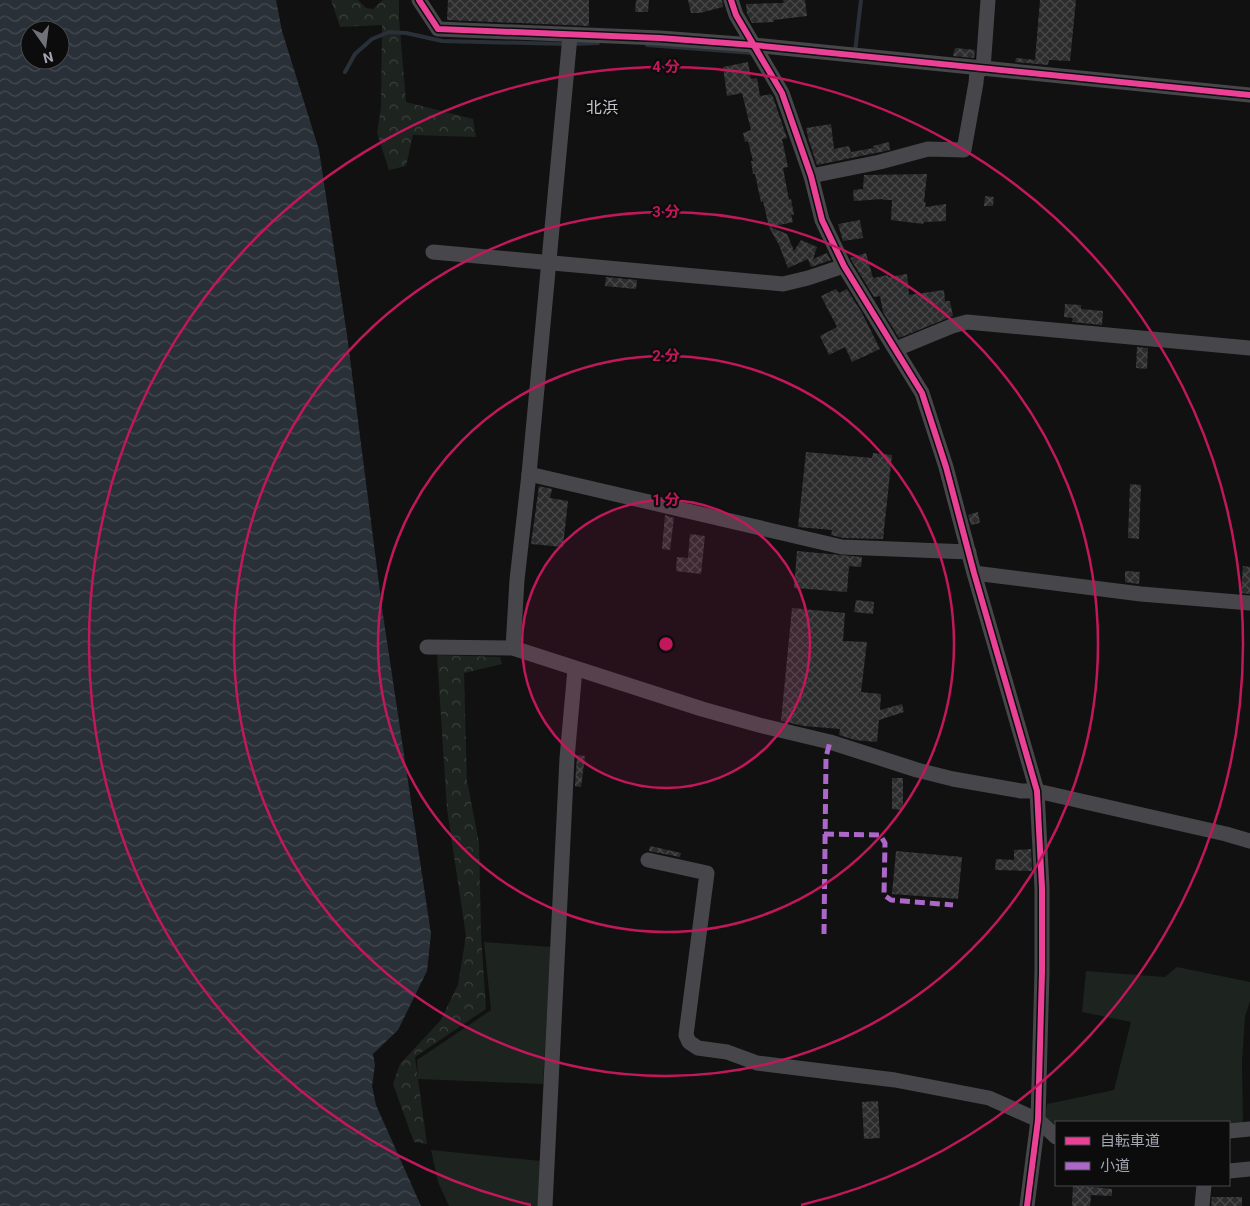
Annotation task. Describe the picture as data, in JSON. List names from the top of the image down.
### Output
{
  "districts": ["北浜"],
  "legend": ["自転車道", "小道"],
  "north": "bottom",
  "rings": [
    "4 分",
    "3 分",
    "2 分",
    "1 分"
  ]
}
